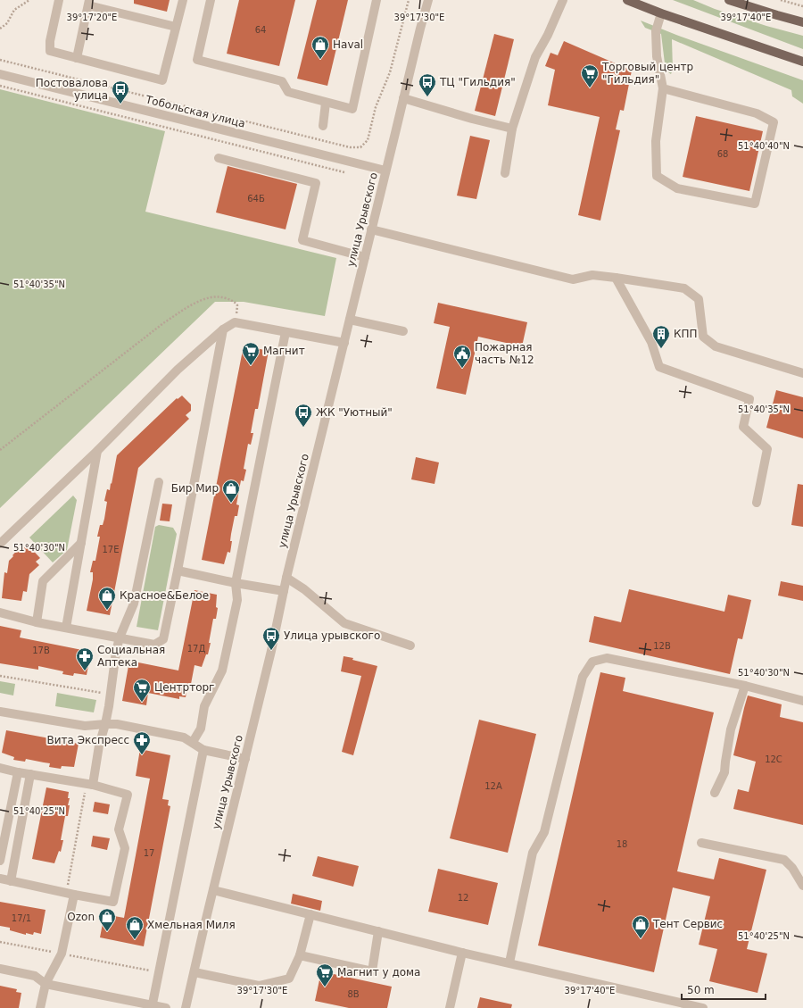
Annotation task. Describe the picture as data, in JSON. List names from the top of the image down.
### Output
{
  "streets": {
    "street": ["Тобольская улица", "улица Урывского"]
  },
  "crossings": [
    ["Тобольская улица", "улица Урывского"]
  ],
  "places": {
    "shop": [
      "Haval",
      "Бир Мир",
      "Красное&Белое",
      "Ozon",
      "Тент Сервис",
      "Хмельная Миля"
    ],
    "supermarket": [
      "Торговый центр \"Гильдия\"",
      "Магнит",
      "Центрторг",
      "Магнит у дома"
    ],
    "bus stop": [
      "ТЦ \"Гильдия\"",
      "Постовалова улица",
      "ЖК \"Уютный\"",
      "Улица урывского"
    ],
    "building": ["КПП"],
    "public building": ["Пожарная часть №12"],
    "pharmacy": ["Социальная Аптека", "Вита Экспресс"]
  },
  "house_numbers": [
    "64",
    "68",
    "64Б",
    "17Е",
    "12В",
    "17Д",
    "17В",
    "12С",
    "12А",
    "18",
    "17",
    "12",
    "17/1",
    "8В"
  ],
  "scale_bar": "50 m",
  "coordinates": [
    "39°17'20\"E",
    "39°17'30\"E",
    "39°17'40\"E",
    "51°40'40\"N",
    "51°40'35\"N",
    "51°40'30\"N",
    "51°40'25\"N"
  ]
}
